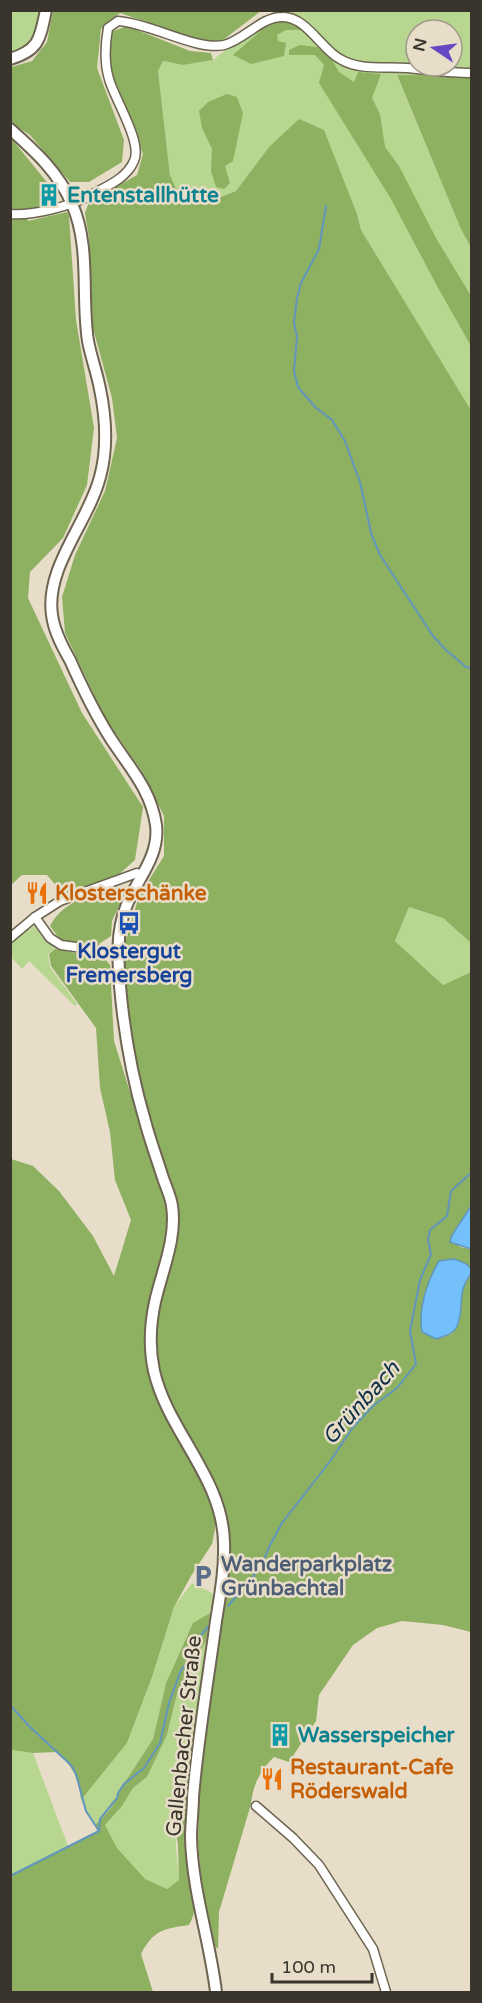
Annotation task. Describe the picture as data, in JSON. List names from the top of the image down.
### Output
{
  "streets": {
    "main road": ["Gallenbacher Straße"]
  },
  "water": ["Grünbach"],
  "places": {
    "building": ["Entenstallhütte", "Wasserspeicher"],
    "restaurant": ["Klosterschänke", "Restaurant-Cafe Röderswald"],
    "bus stop": ["Klostergut Fremersberg"],
    "parking": ["Wanderparkplatz Grünbachtal"]
  },
  "scale_bar": "100 m",
  "north": "left"
}
